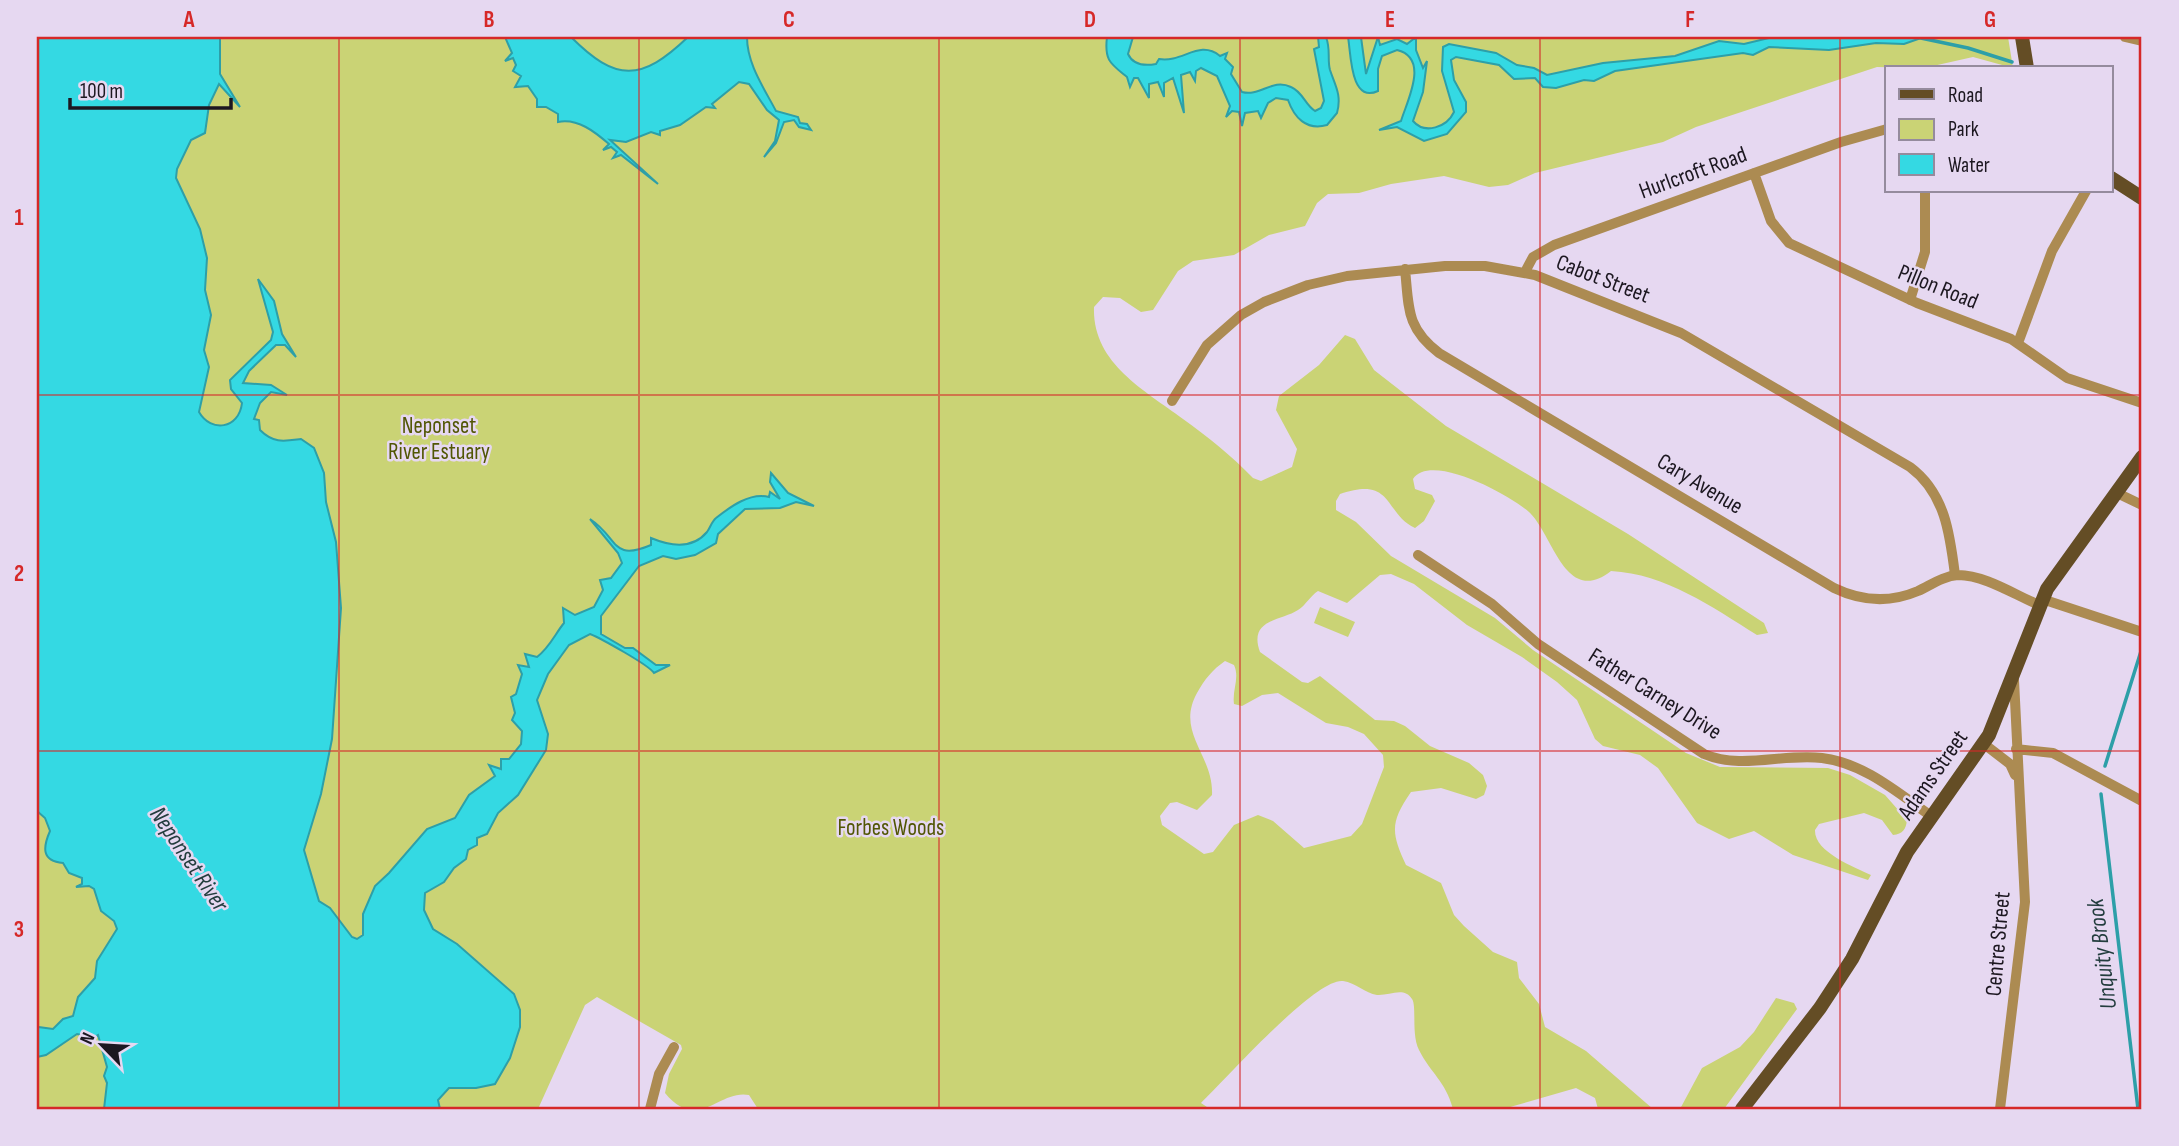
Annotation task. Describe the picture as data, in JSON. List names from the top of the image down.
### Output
{
  "streets": {
    "main road": ["Adams Street"],
    "street": [
      "Hurlcroft Road",
      "Cabot Street",
      "Pillon Road",
      "Cary Avenue",
      "Father Carney Drive",
      "Centre Street"
    ]
  },
  "crossings": [
    ["Hurlcroft Road", "Cabot Street"],
    ["Hurlcroft Road", "Pillon Road"],
    ["Cabot Street", "Cary Avenue"],
    ["Father Carney Drive", "Adams Street"],
    ["Adams Street", "Centre Street"]
  ],
  "water": ["Neponset River", "Unquity Brook"],
  "parks": ["Neponset River Estuary", "Forbes Woods"],
  "legend": ["Road", "Park", "Water"],
  "scale_bar": "100 m",
  "north": "top left",
  "grid": {
    "columns": [
      "A",
      "B",
      "C",
      "D",
      "E",
      "F",
      "G"
    ],
    "rows": ["1", "2", "3"]
  }
}
